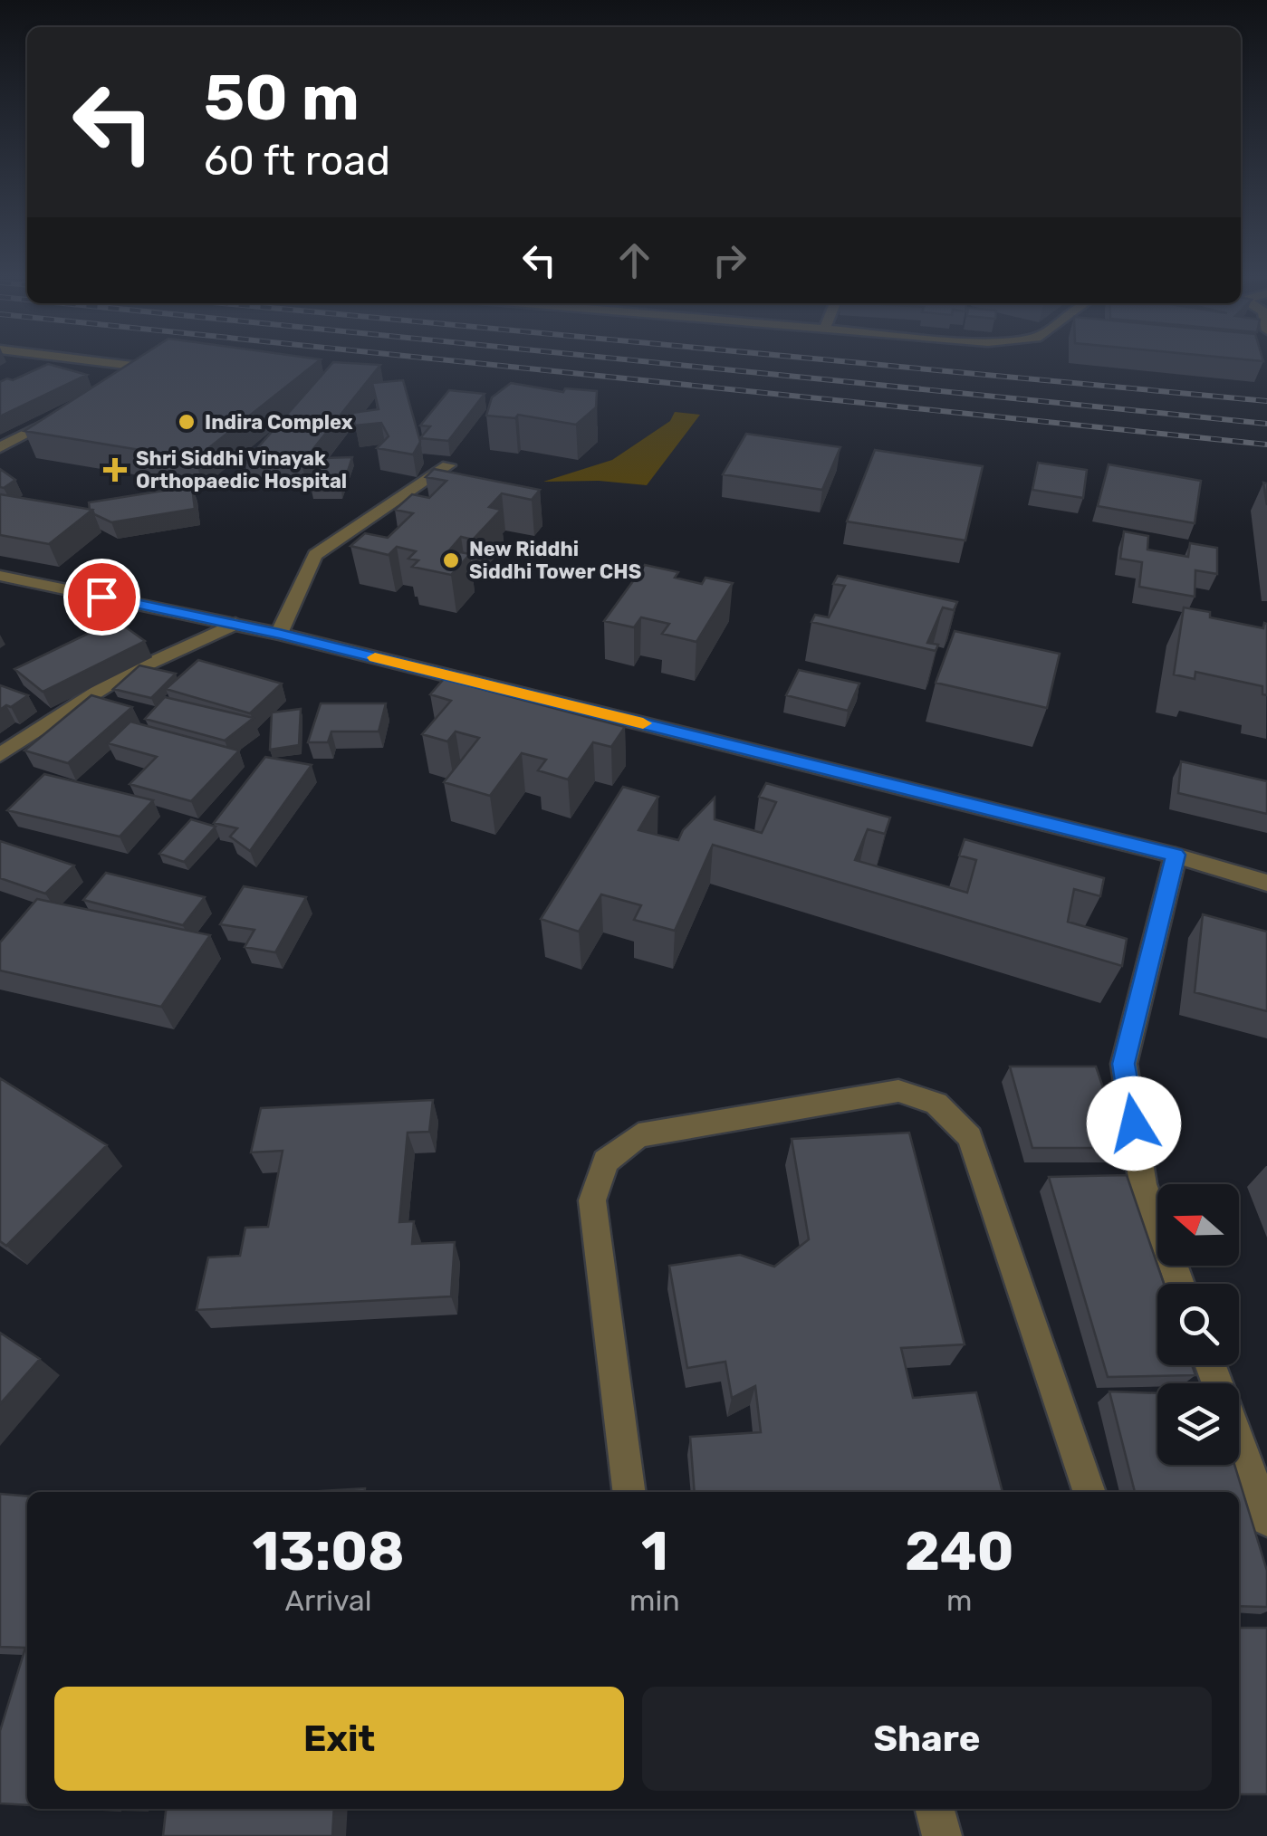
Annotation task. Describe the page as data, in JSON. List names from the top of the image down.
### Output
{
  "places": {
    "other": ["Indira Complex", "New Riddhi Siddhi Tower CHS"],
    "health": ["Shri Siddhi Vinayak Orthopaedic Hospital"]
  },
  "north": "left",
  "page": {
    "turn": ["50 m", "60 ft road"],
    "eta": [
      "13:08",
      "Arrival",
      "1",
      "min",
      "240",
      "m"
    ],
    "buttons": ["Exit", "Share"]
  }
}
